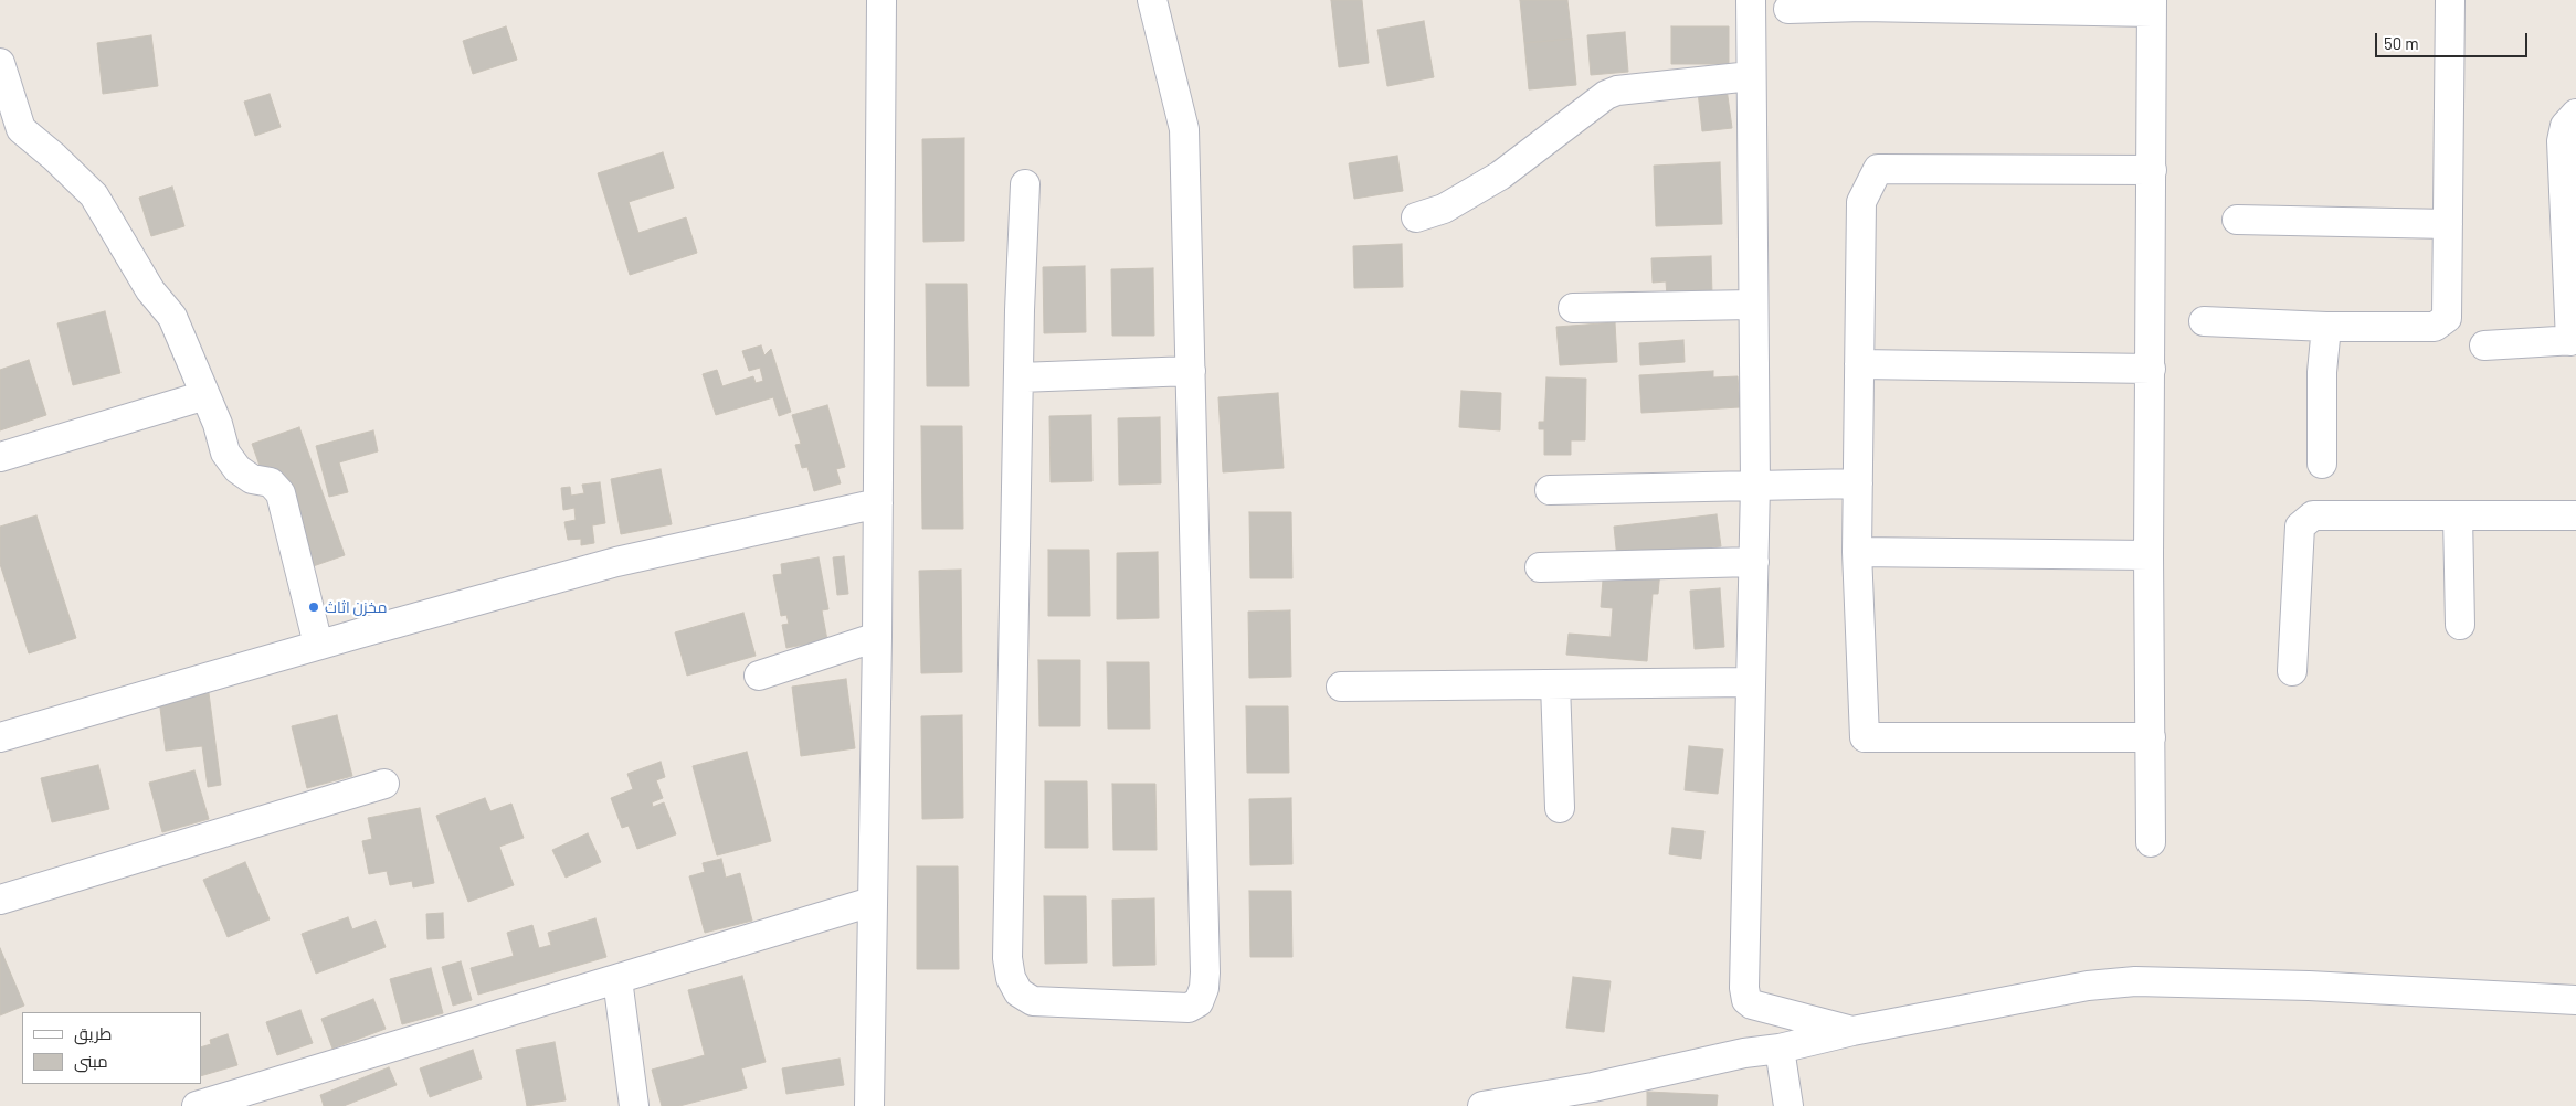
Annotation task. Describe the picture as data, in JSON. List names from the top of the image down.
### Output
{
  "places": ["مخزن اثاث"],
  "legend": ["طريق", "مبنى"],
  "scale_bar": "50 m"
}
